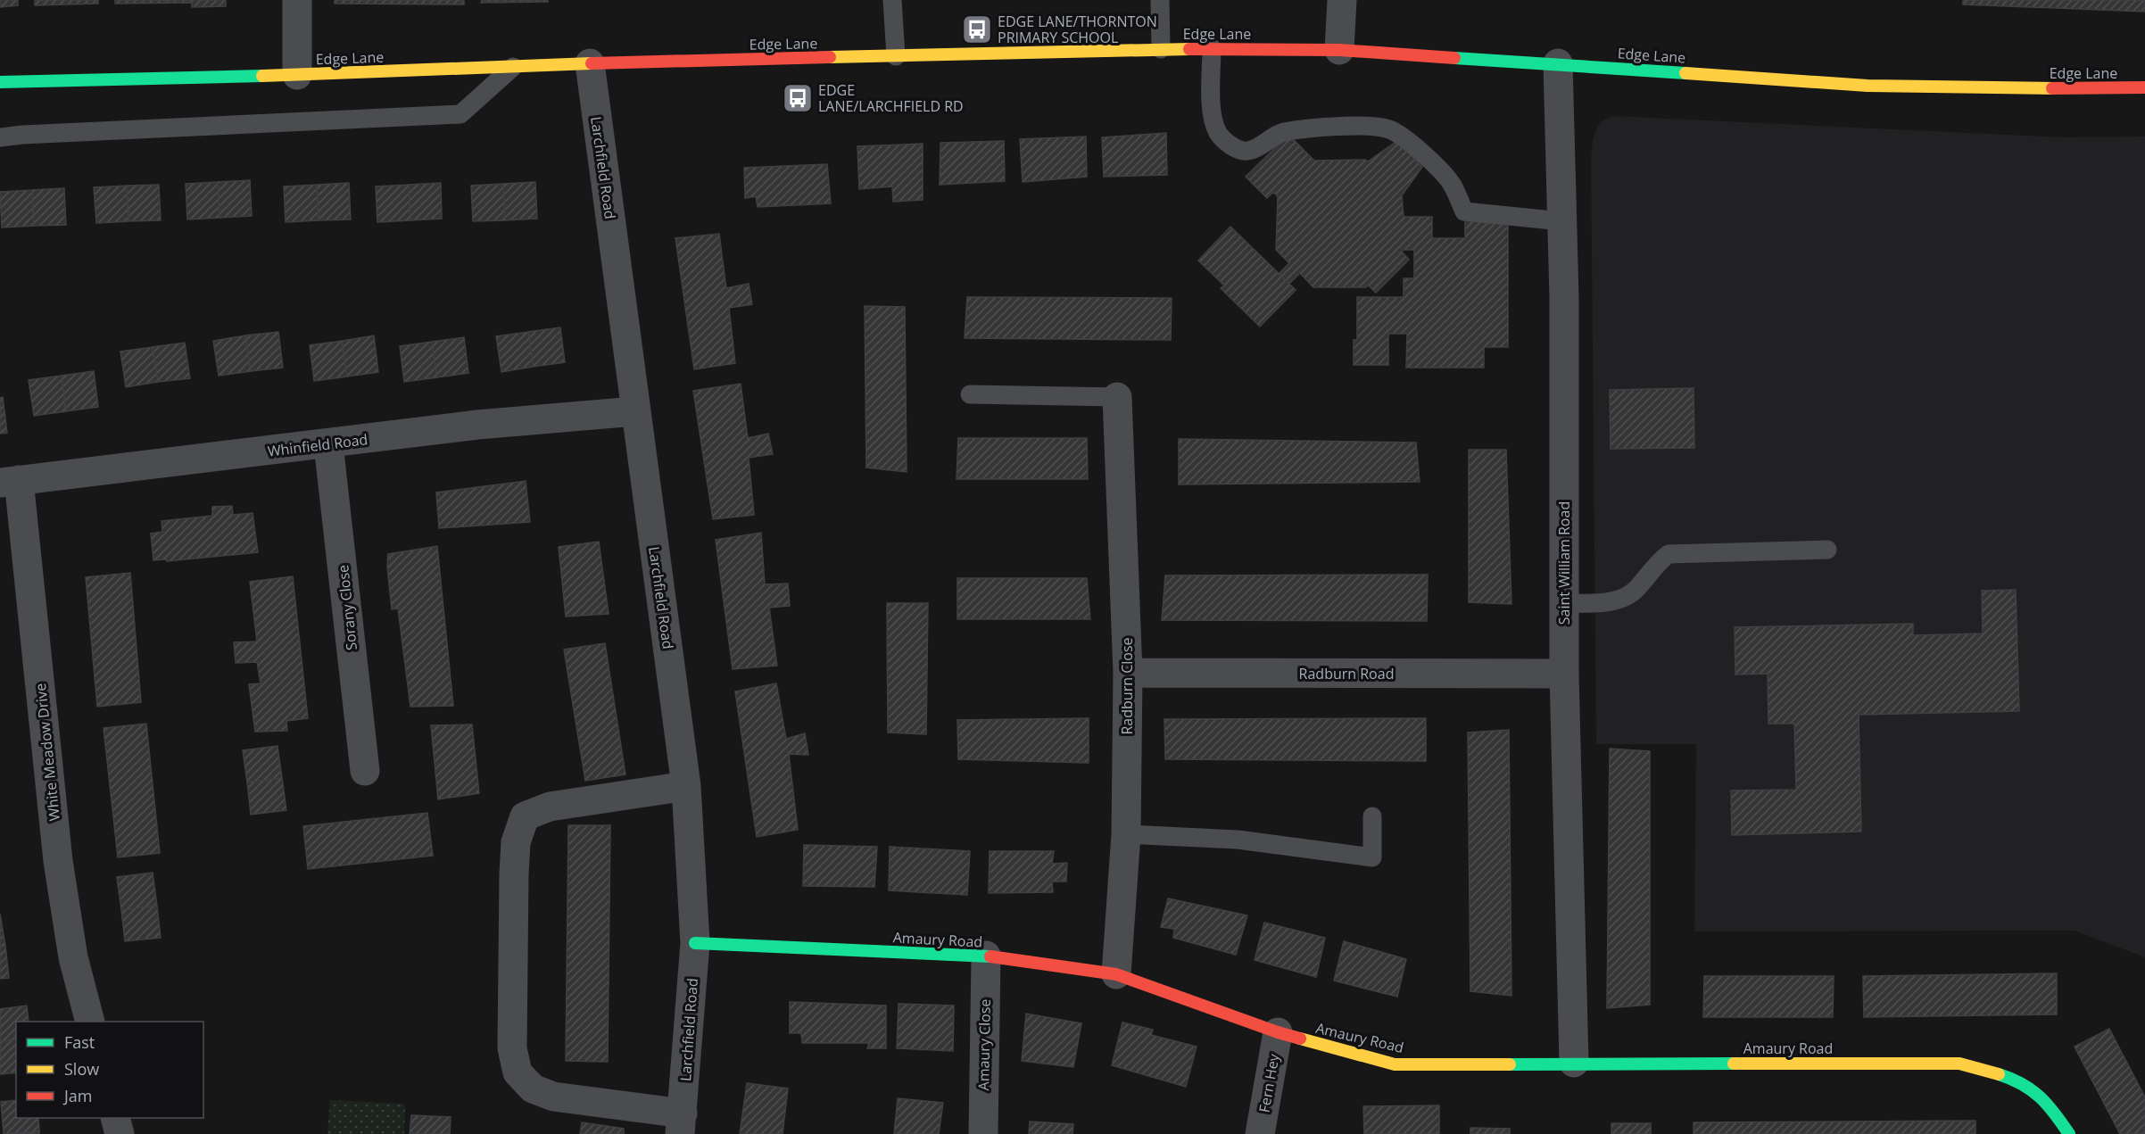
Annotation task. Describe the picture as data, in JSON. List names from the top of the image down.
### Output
{
  "streets": {
    "street": [
      "Edge Lane",
      "Larchfield Road",
      "Whinfield Road",
      "Saint William Road",
      "Sorany Close",
      "Radburn Road",
      "Radburn Close",
      "White Meadow Drive",
      "Amaury Road",
      "Amaury Close",
      "Fern Hey"
    ]
  },
  "crossings": [
    ["Edge Lane", "Larchfield Road"],
    ["Edge Lane", "Saint William Road"],
    ["Larchfield Road", "Whinfield Road"],
    ["Larchfield Road", "Amaury Road"],
    ["Whinfield Road", "Sorany Close"],
    ["Whinfield Road", "White Meadow Drive"],
    ["Saint William Road", "Radburn Road"],
    ["Saint William Road", "Amaury Road"],
    ["Radburn Road", "Radburn Close"],
    ["Radburn Close", "Amaury Road"],
    ["Amaury Road", "Amaury Close"],
    ["Amaury Road", "Fern Hey"]
  ],
  "places": {
    "bus stop": ["EDGE LANE/THORNTON PRIMARY SCHOOL", "EDGE LANE/LARCHFIELD RD"]
  },
  "legend": ["Fast", "Slow", "Jam"]
}
